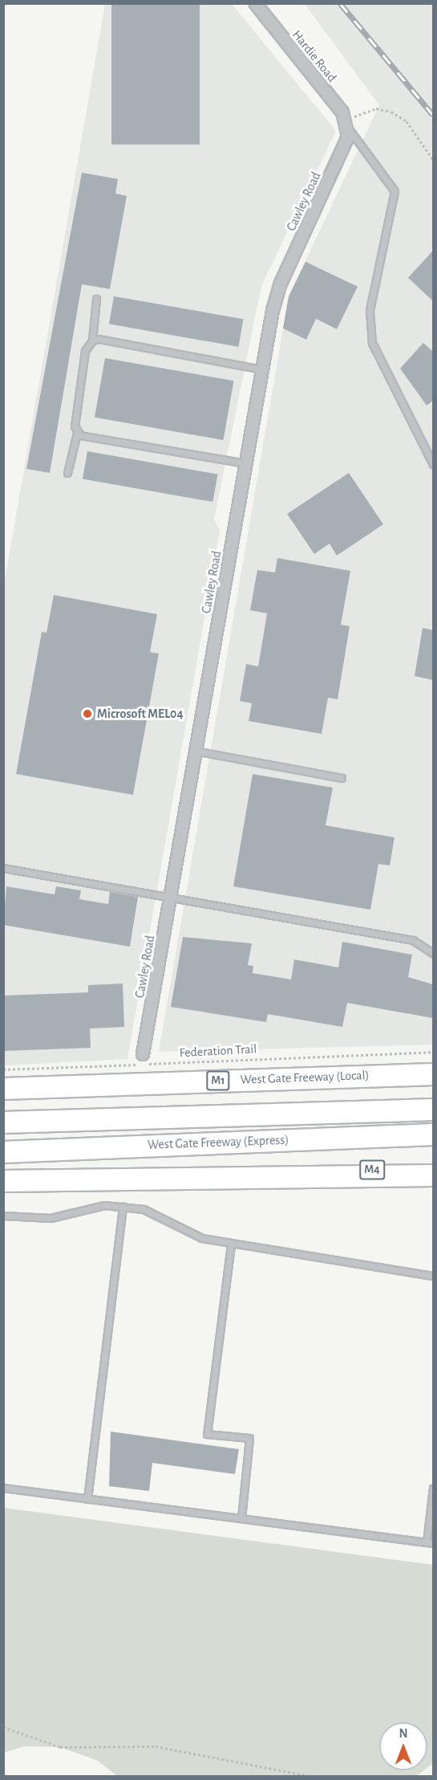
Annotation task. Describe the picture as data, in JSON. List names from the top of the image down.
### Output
{
  "streets": {
    "highway": [
      "West Gate Freeway (Local)",
      "M1",
      "West Gate Freeway (Express)",
      "M4"
    ],
    "street": ["Hardie Road", "Cawley Road"],
    "path": ["Federation Trail"]
  },
  "crossings": [
    ["Hardie Road", "Cawley Road"]
  ],
  "places": ["Microsoft MEL04"],
  "north": "top"
}
